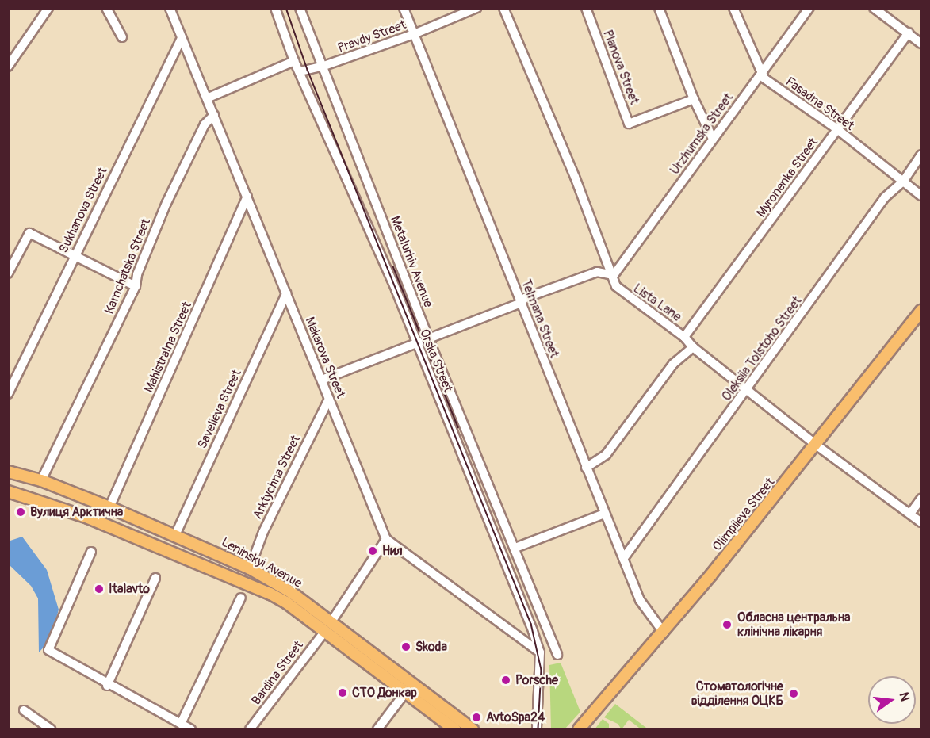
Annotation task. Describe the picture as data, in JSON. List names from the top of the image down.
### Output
{
  "streets": {
    "main road": ["Olimpiieva Street", "Leninskyi Avenue"],
    "street": [
      "Pravdy Street",
      "Planova Street",
      "Fasadna Street",
      "Urzhumska Street",
      "Myronenka Street",
      "Sukhanova Street",
      "Metalurhiv Avenue",
      "Kamchatska Street",
      "Lista Lane",
      "Telmana Street",
      "Mahistralna Street",
      "Oleksiia Tolstoho Street",
      "Makarova Street",
      "Orska Street",
      "Savelieva Street",
      "Arktychna Street",
      "Bardina Street"
    ]
  },
  "crossings": [
    ["Pravdy Street", "Metalurhiv Avenue"],
    ["Pravdy Street", "Telmana Street"],
    ["Pravdy Street", "Orska Street"],
    ["Fasadna Street", "Urzhumska Street"],
    ["Fasadna Street", "Myronenka Street"],
    ["Fasadna Street", "Oleksiia Tolstoho Street"],
    ["Urzhumska Street", "Lista Lane"],
    ["Myronenka Street", "Lista Lane"],
    ["Sukhanova Street", "Makarova Street"],
    ["Kamchatska Street", "Makarova Street"],
    ["Kamchatska Street", "Leninskyi Avenue"],
    ["Lista Lane", "Oleksiia Tolstoho Street"],
    ["Lista Lane", "Olimpiieva Street"],
    ["Telmana Street", "Oleksiia Tolstoho Street"],
    ["Telmana Street", "Olimpiieva Street"],
    ["Mahistralna Street", "Makarova Street"],
    ["Mahistralna Street", "Leninskyi Avenue"],
    ["Makarova Street", "Savelieva Street"],
    ["Makarova Street", "Arktychna Street"],
    ["Savelieva Street", "Leninskyi Avenue"],
    ["Arktychna Street", "Leninskyi Avenue"],
    ["Leninskyi Avenue", "Bardina Street"]
  ],
  "places": [
    "Вулиця Арктична",
    "Нил",
    "Italavto",
    "Обласна центральна клінічна лікарня",
    "Skoda",
    "Porsche",
    "СТО Донкар",
    "Стоматологічне відділення ОЦКБ",
    "AvtoSpa24"
  ],
  "north": "right"
}
